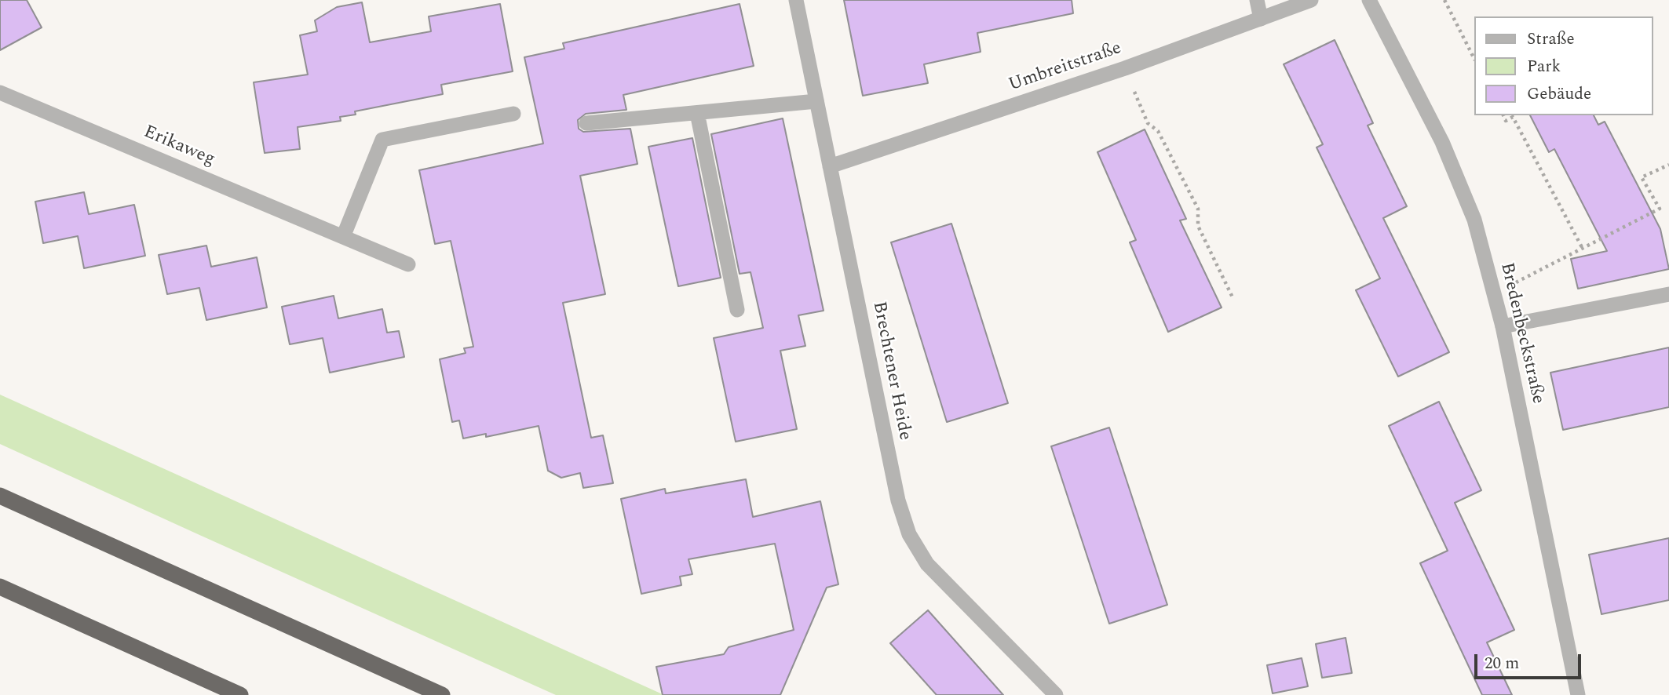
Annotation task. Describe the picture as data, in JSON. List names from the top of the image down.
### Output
{
  "streets": {
    "street": [
      "Umbreitstraße",
      "Erikaweg",
      "Bredenbeckstraße",
      "Brechtener Heide"
    ]
  },
  "crossings": [
    ["Umbreitstraße", "Brechtener Heide"]
  ],
  "legend": ["Straße", "Park", "Gebäude"],
  "scale_bar": "20 m"
}
